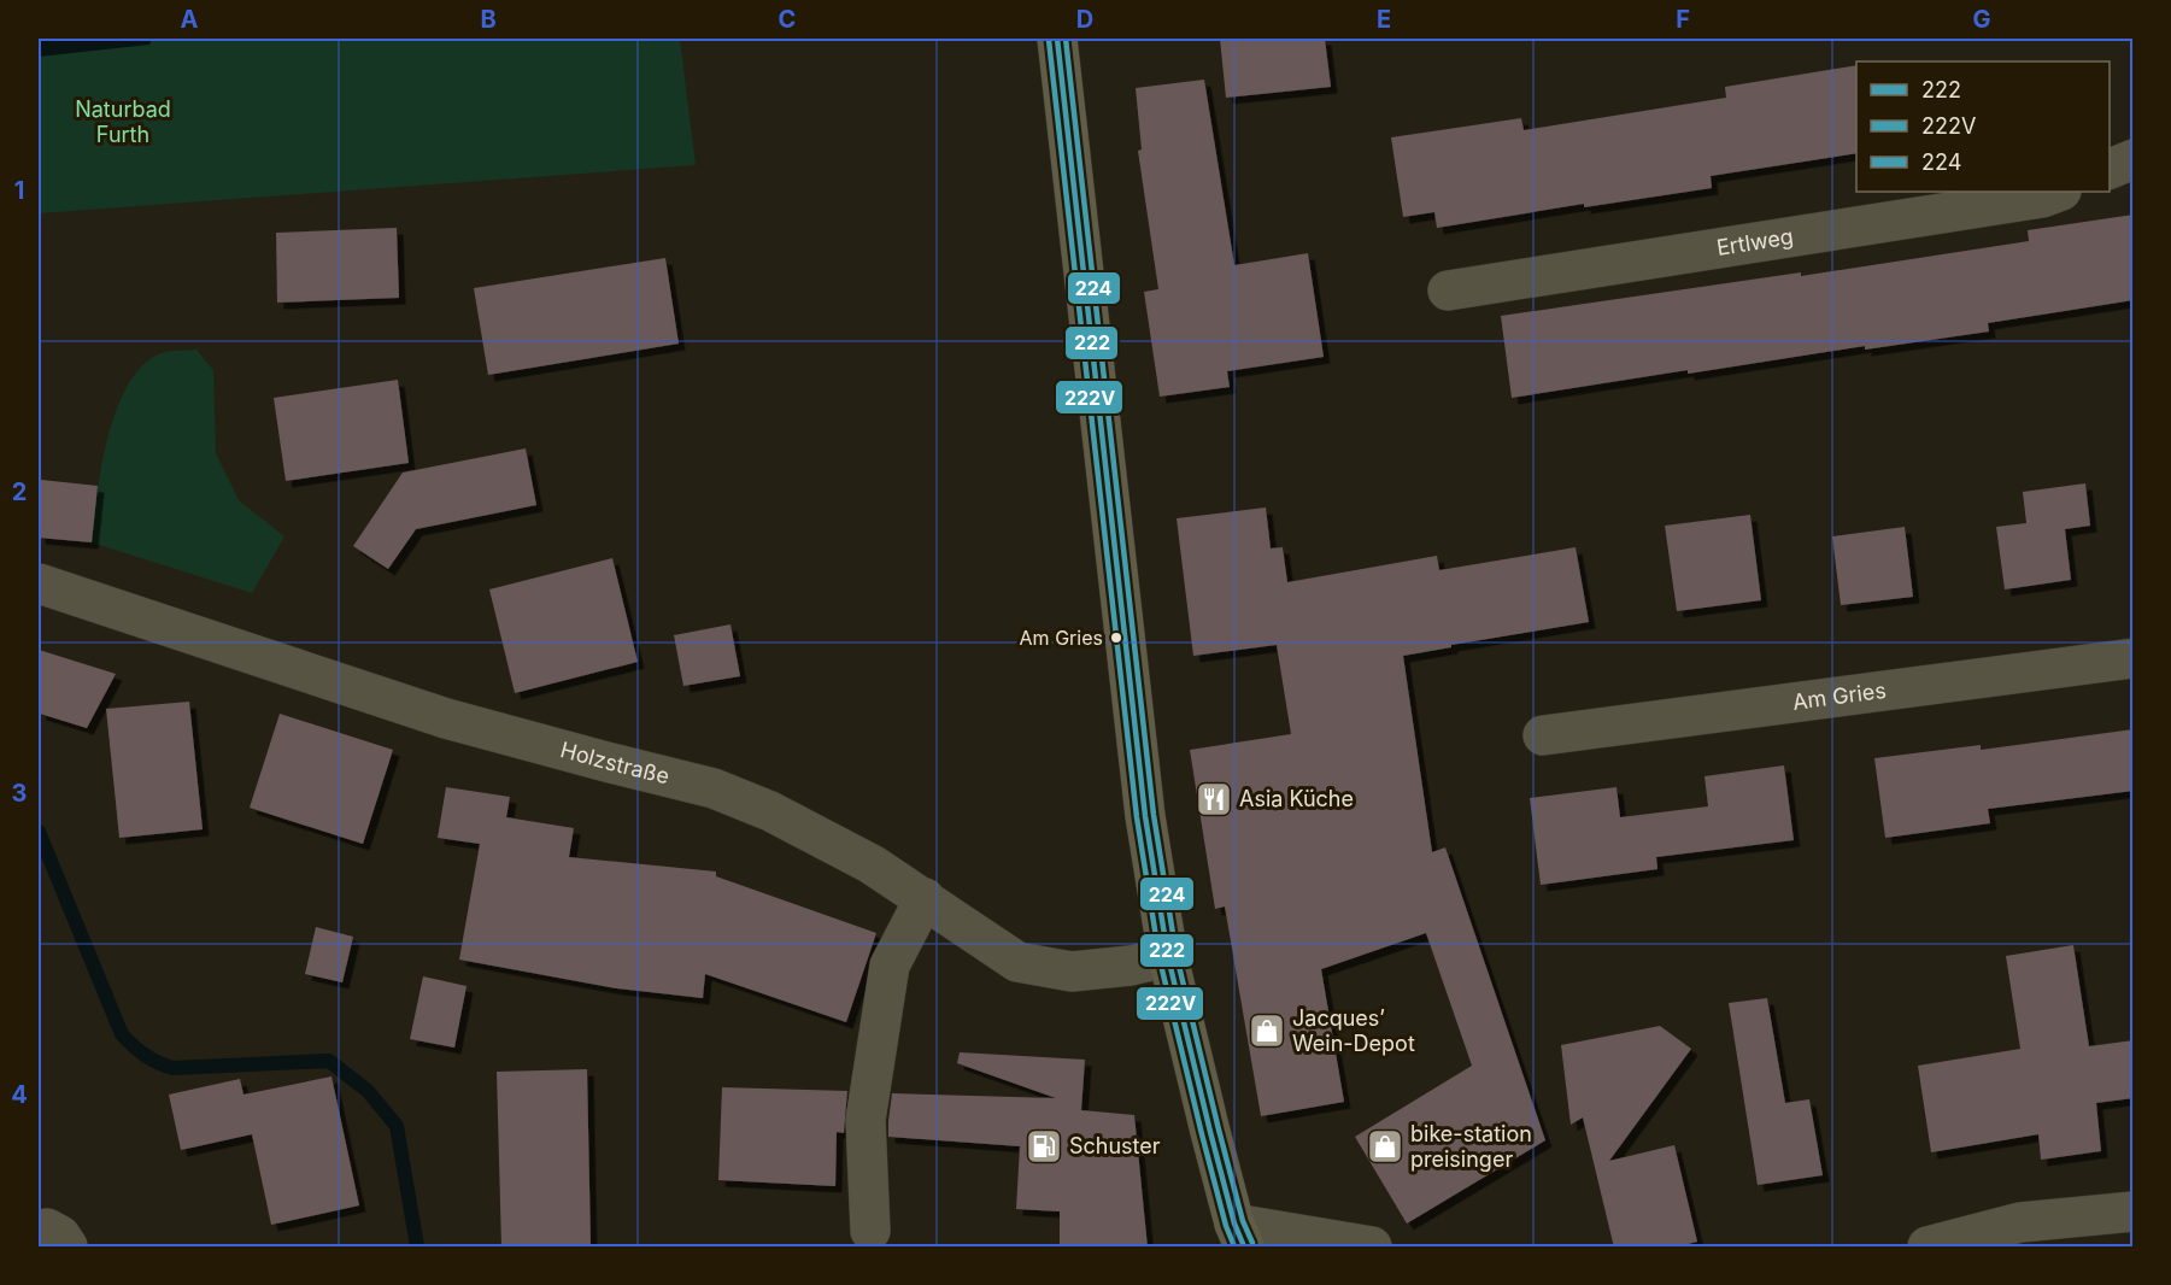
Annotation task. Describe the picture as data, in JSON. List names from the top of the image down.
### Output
{
  "streets": {
    "street": ["Ertlweg", "Am Gries", "Holzstraße"]
  },
  "parks": ["Naturbad Furth"],
  "places": {
    "other": ["Am Gries"],
    "restaurant": ["Asia Küche"],
    "shop": ["Jacques’ Wein-Depot", "bike-station preisinger"],
    "fuel station": ["Schuster"]
  },
  "lines": ["transit line 222", "transit line 224", "transit line 222V"],
  "legend": ["222", "222V", "224"],
  "grid": {
    "columns": [
      "A",
      "B",
      "C",
      "D",
      "E",
      "F",
      "G"
    ],
    "rows": [
      "1",
      "2",
      "3",
      "4"
    ]
  }
}
